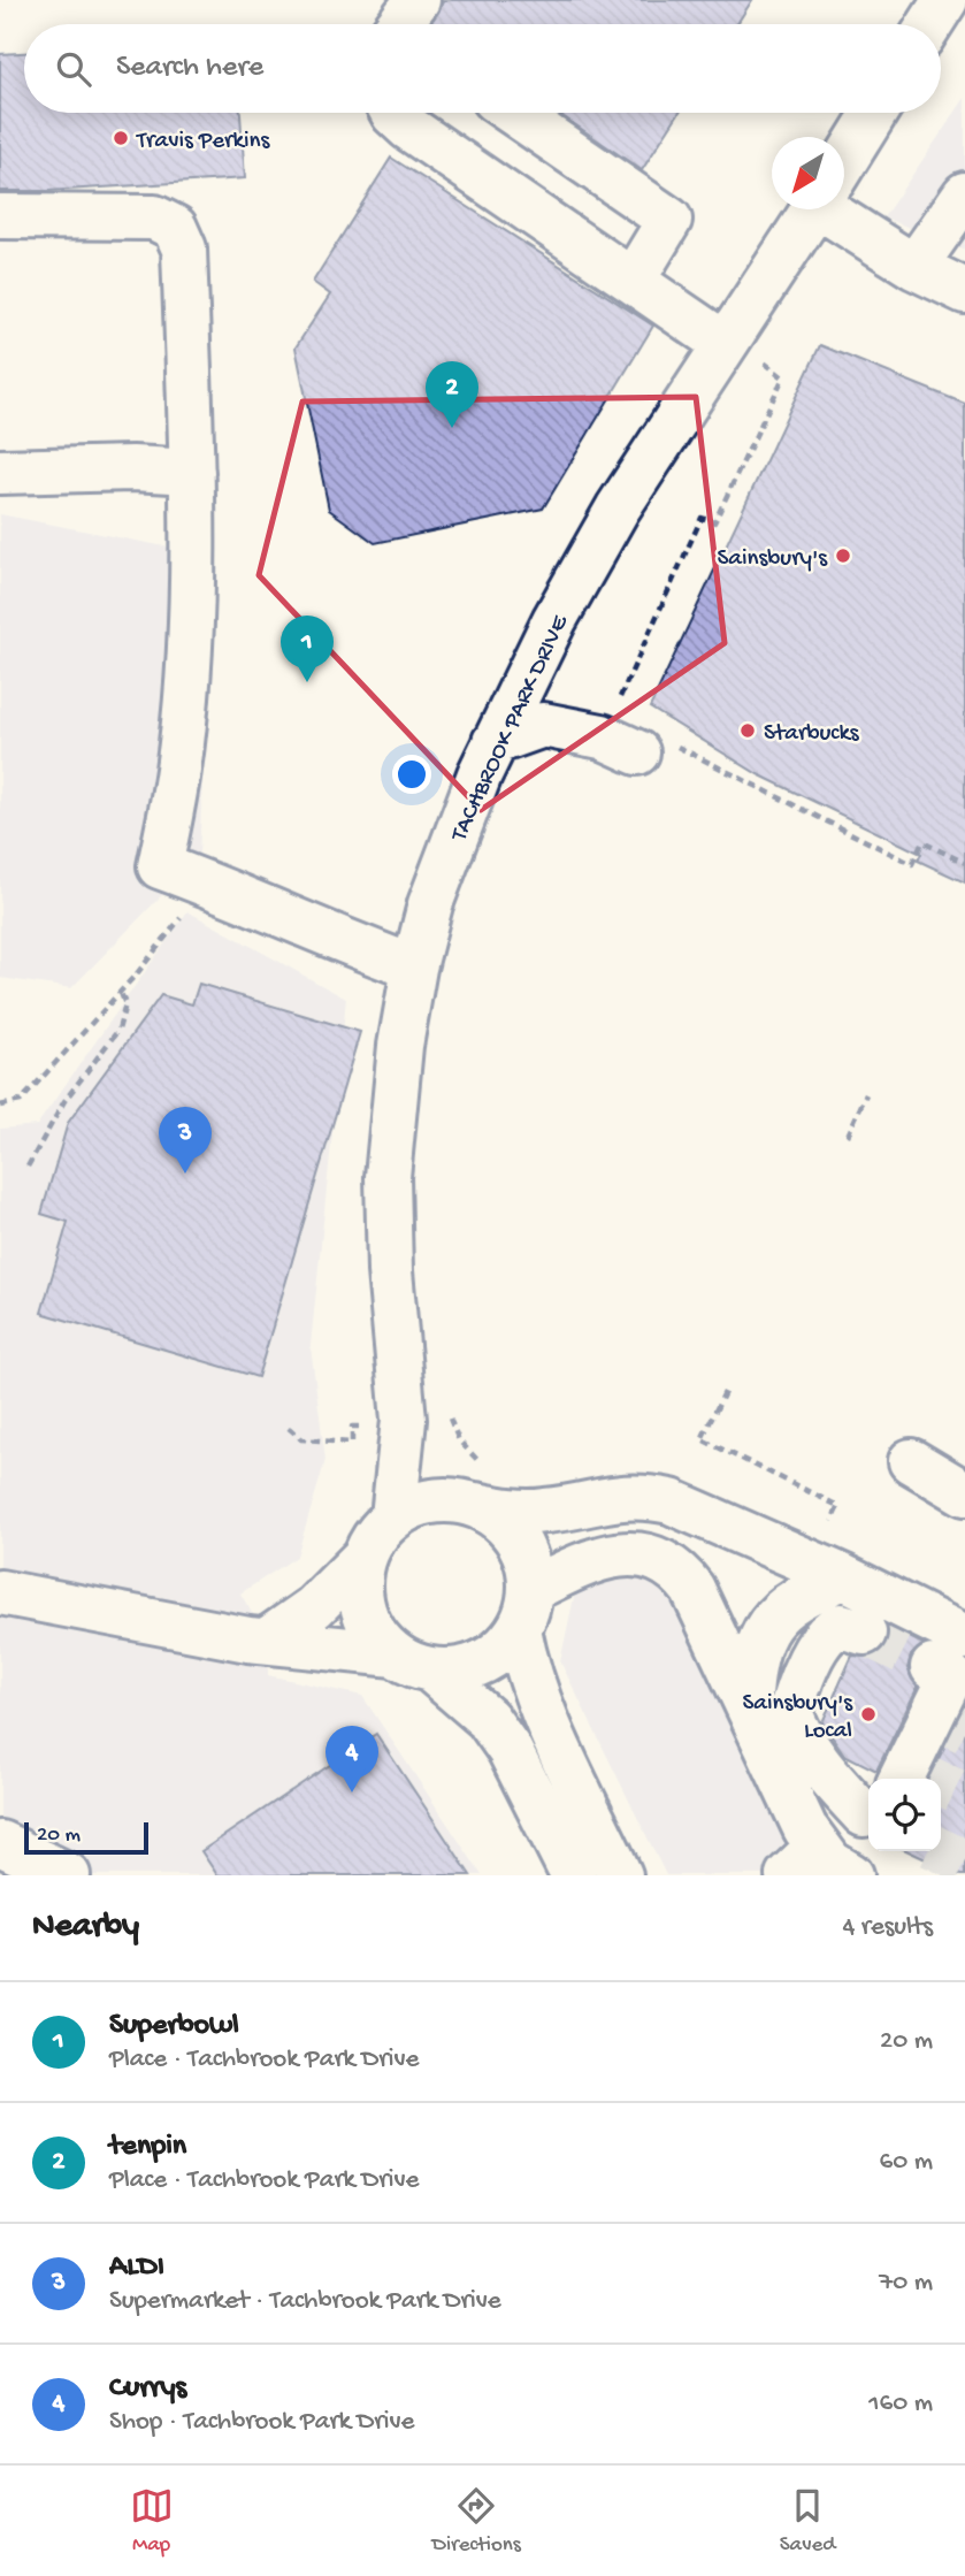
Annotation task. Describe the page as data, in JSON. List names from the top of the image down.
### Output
{
  "streets": {
    "street": ["TACHBROOK PARK DRIVE"]
  },
  "places": [
    "Travis Perkins",
    "Sainsbury's",
    "Starbucks",
    "Sainsbury's Local"
  ],
  "scale_bar": "20 m",
  "north": "bottom left",
  "page": {
    "search": "Search here",
    "pins": [
      "2",
      "1",
      "3",
      "4"
    ],
    "scale": "20 m",
    "heading": ["Nearby", "4 results"],
    "list": [
      {
        "mark": "1",
        "name": "Superbowl",
        "note": "Place · Tachbrook Park Drive",
        "value": "20 m"
      },
      {
        "mark": "2",
        "name": "tenpin",
        "note": "Place · Tachbrook Park Drive",
        "value": "60 m"
      },
      {
        "mark": "3",
        "name": "ALDI",
        "note": "Supermarket · Tachbrook Park Drive",
        "value": "70 m"
      },
      {
        "mark": "4",
        "name": "Currys",
        "note": "Shop · Tachbrook Park Drive",
        "value": "160 m"
      }
    ],
    "nav": ["Map", "Directions", "Saved"]
  }
}
